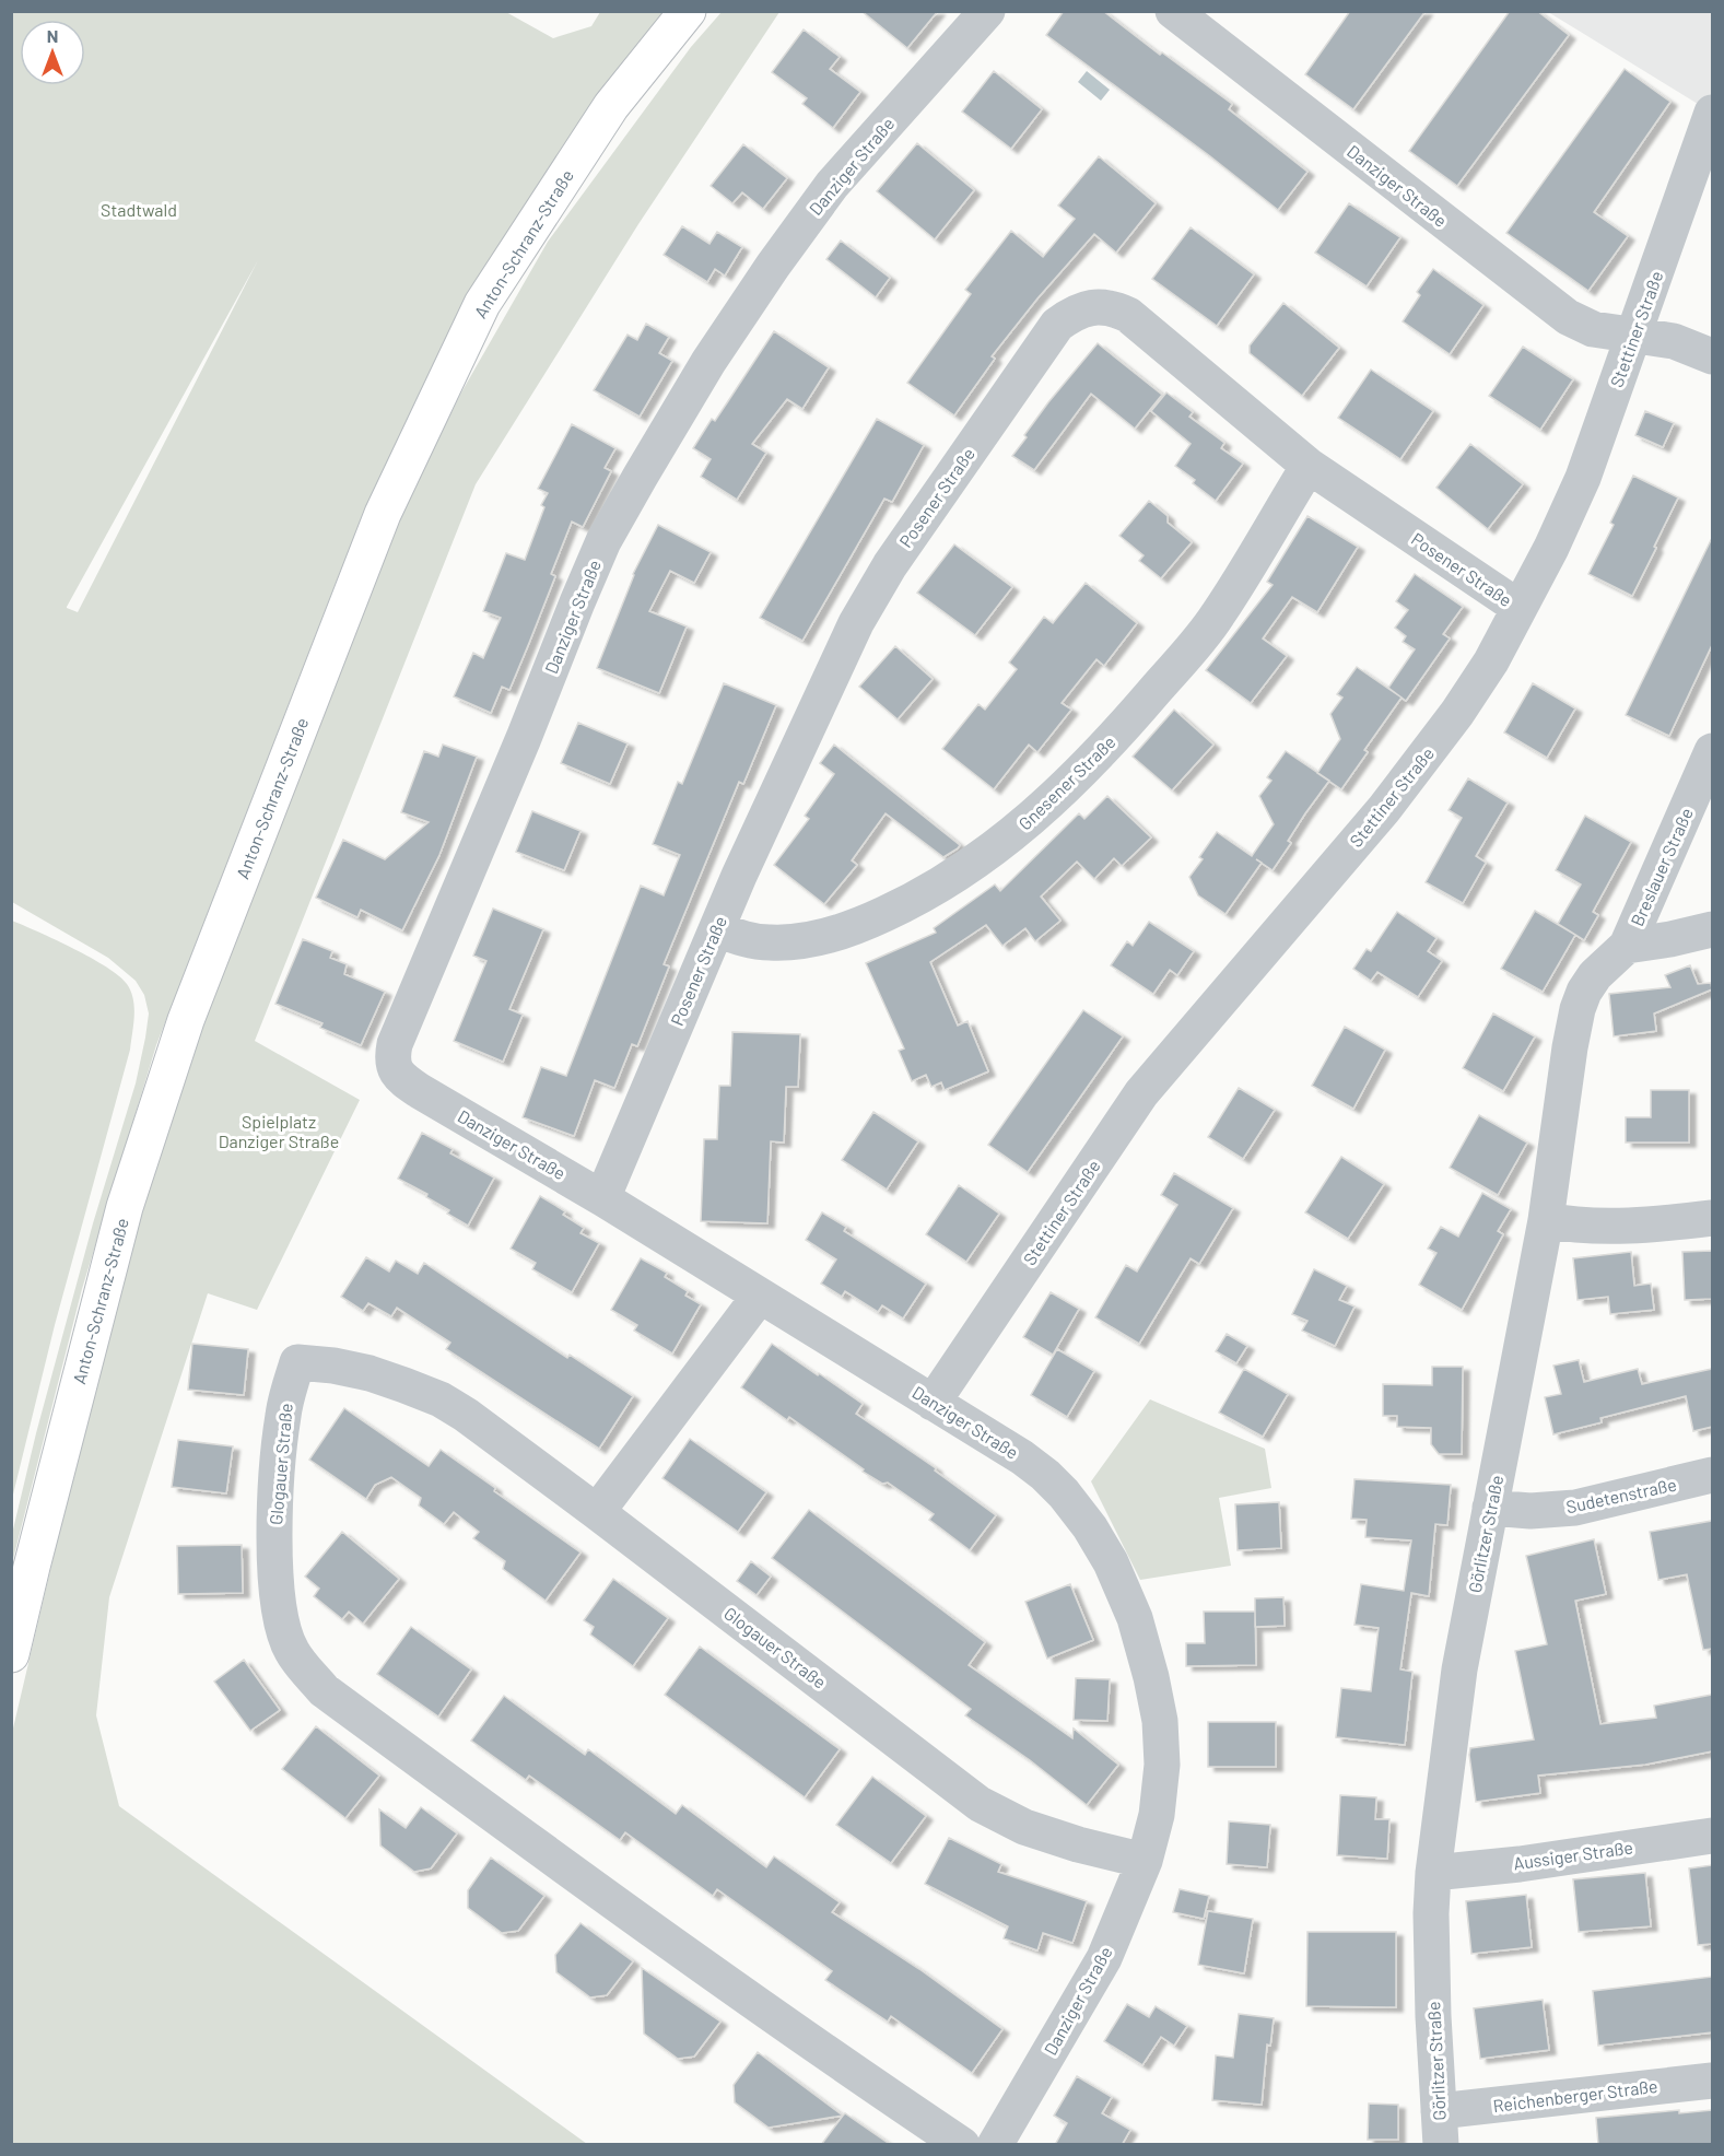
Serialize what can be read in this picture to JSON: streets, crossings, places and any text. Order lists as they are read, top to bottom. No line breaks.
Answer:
{"streets":{"main road":["Anton-Schranz-Straße"],"street":["Danziger Straße","Stettiner Straße","Posener Straße","Gnesener Straße","Breslauer Straße","Glogauer Straße","Sudetenstraße","Görlitzer Straße","Aussiger Straße","Reichenberger Straße"]},"crossings":[["Danziger Straße","Stettiner Straße"],["Danziger Straße","Posener Straße"],["Danziger Straße","Glogauer Straße"],["Stettiner Straße","Posener Straße"],["Posener Straße","Gnesener Straße"],["Breslauer Straße","Görlitzer Straße"],["Sudetenstraße","Görlitzer Straße"],["Görlitzer Straße","Aussiger Straße"],["Görlitzer Straße","Reichenberger Straße"]],"parks":["Stadtwald","Spielplatz Danziger Straße"],"north":"top"}
